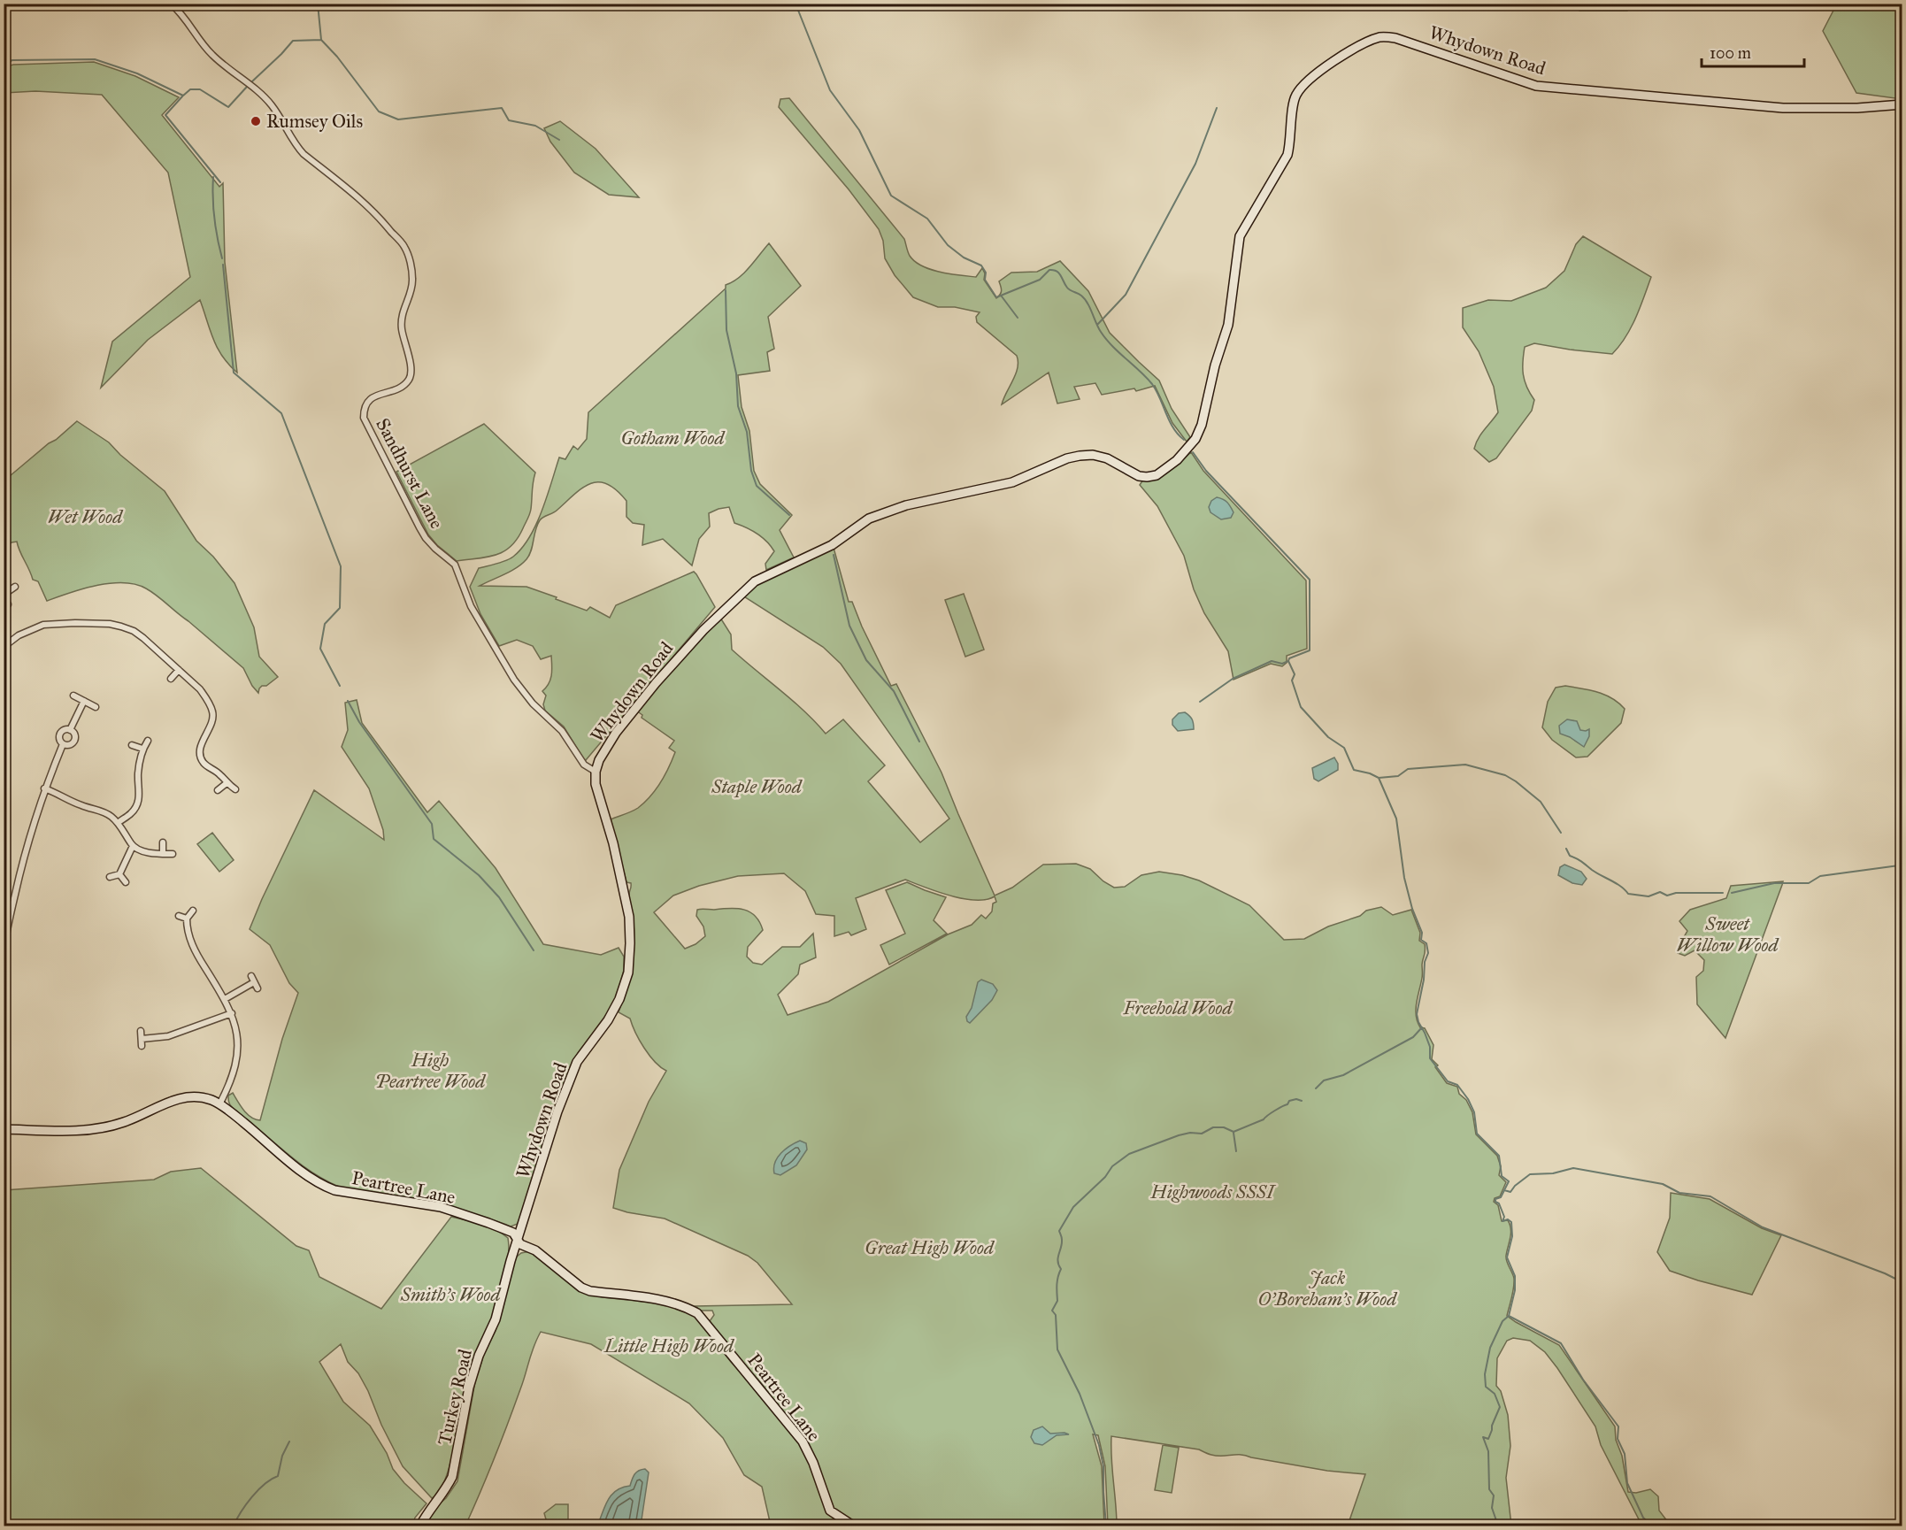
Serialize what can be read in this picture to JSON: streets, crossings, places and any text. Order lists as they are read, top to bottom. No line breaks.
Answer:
{"streets":{"street":["Whydown Road","Sandhurst Lane","Peartree Lane","Turkey Road"]},"crossings":[["Whydown Road","Sandhurst Lane"],["Whydown Road","Peartree Lane"],["Whydown Road","Turkey Road"],["Peartree Lane","Turkey Road"]],"parks":["Gotham Wood","Wet Wood","Staple Wood","Sweet Willow Wood","Freehold Wood","High Peartree Wood","Highwoods SSSI","Great High Wood","Jack O'Boreham's Wood","Smith's Wood","Little High Wood"],"places":["Rumsey Oils"],"scale_bar":"100 m"}
